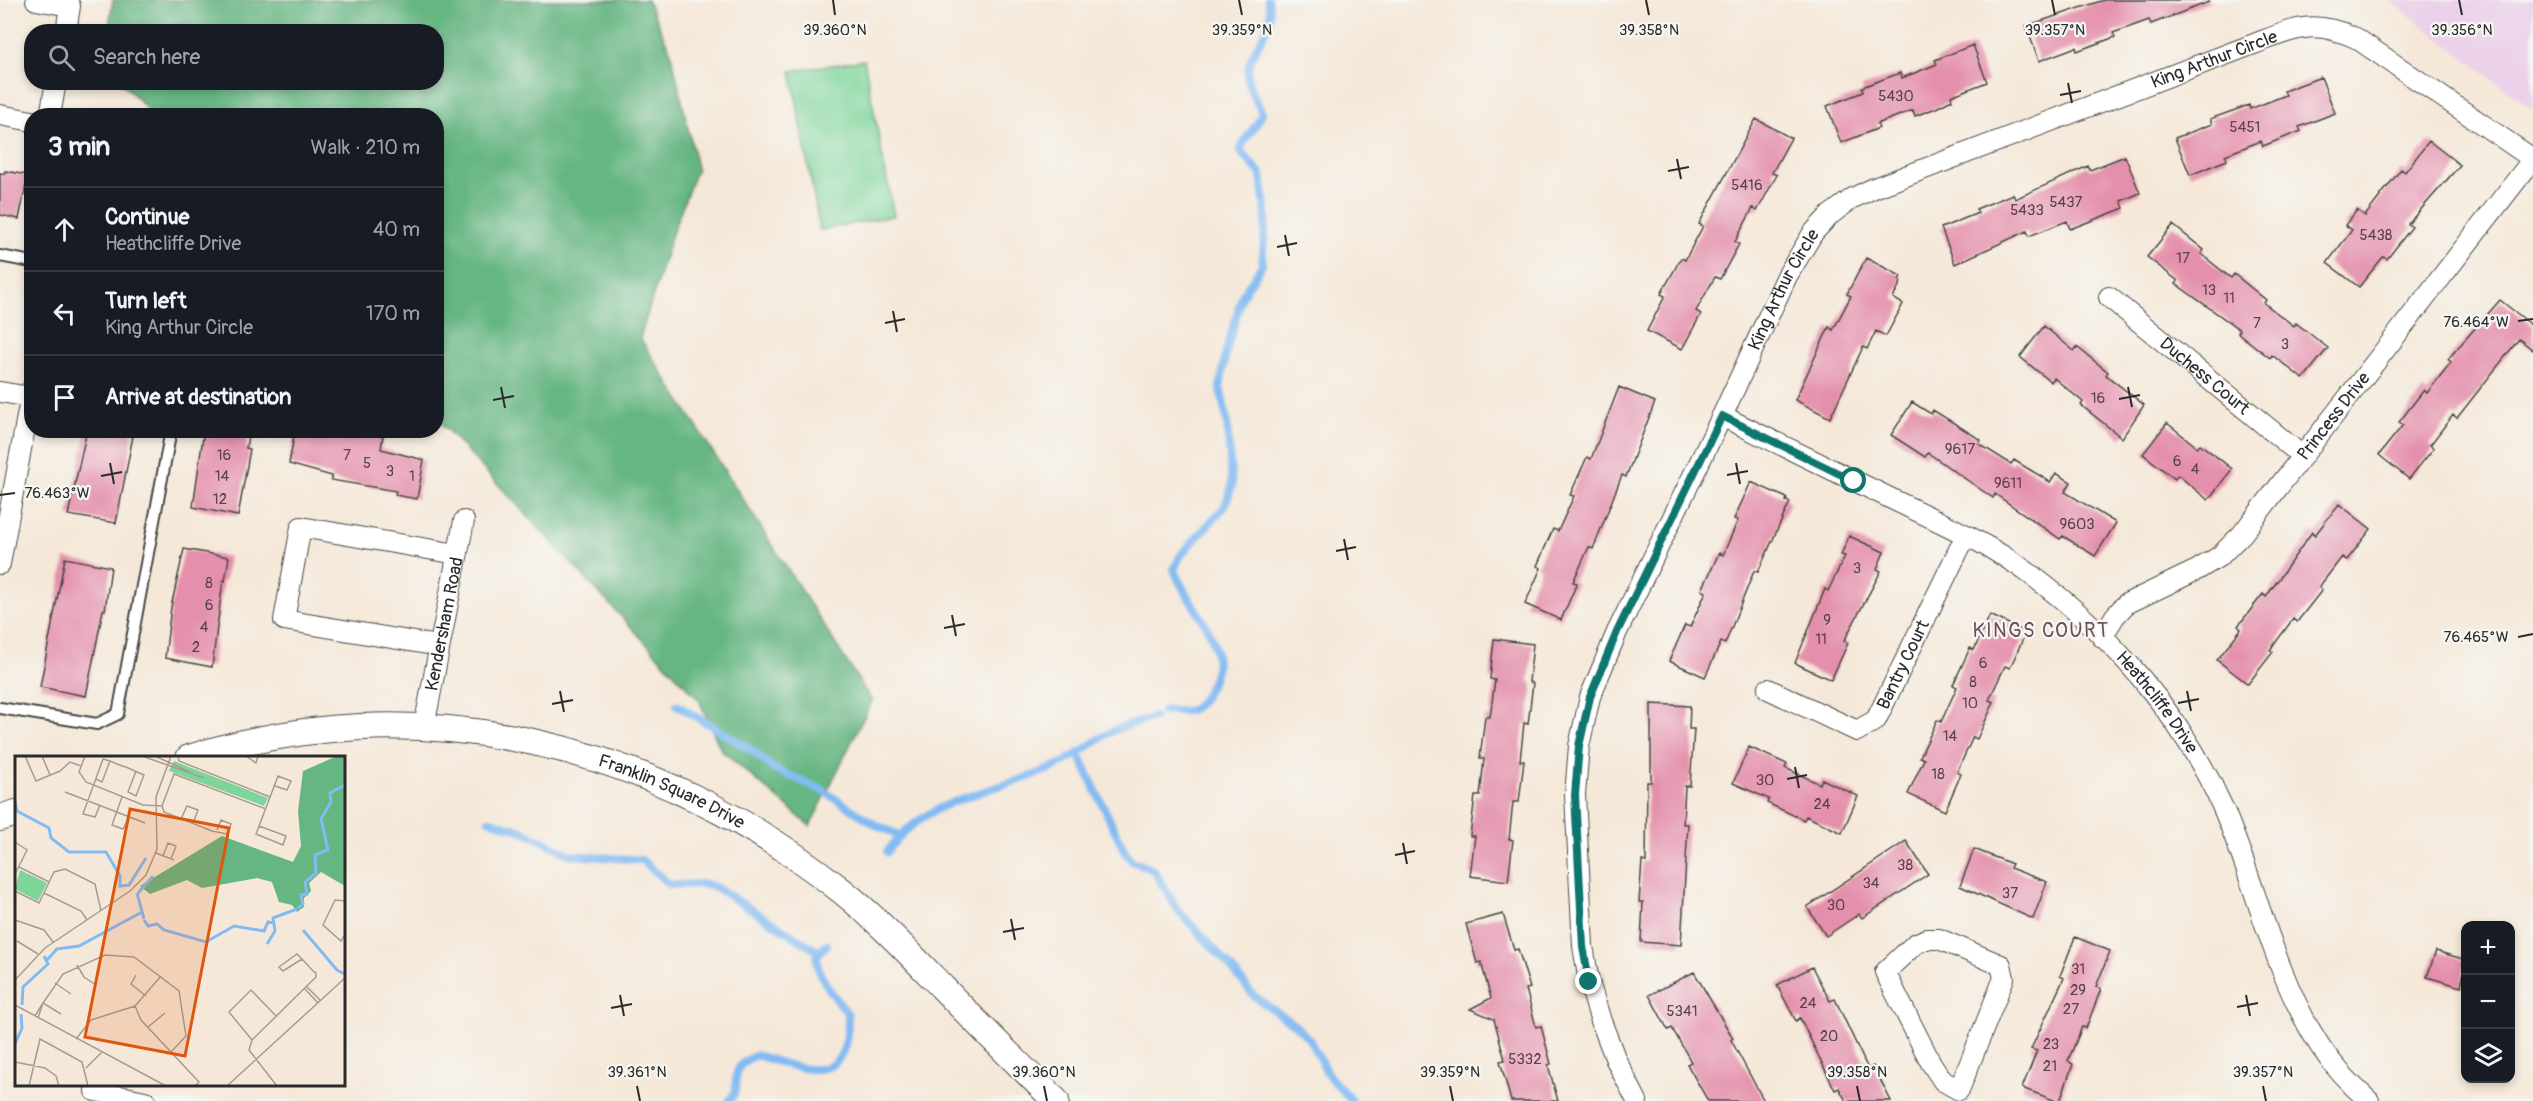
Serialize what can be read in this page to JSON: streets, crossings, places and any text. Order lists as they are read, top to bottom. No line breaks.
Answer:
{"streets":{"street":["King Arthur Circle","Duchess Court","Princess Drive","Kendersham Road","Bantry Court","Heathcliffe Drive","Franklin Square Drive"]},"crossings":[["King Arthur Circle","Princess Drive"],["King Arthur Circle","Heathcliffe Drive"],["Duchess Court","Princess Drive"],["Princess Drive","Heathcliffe Drive"],["Kendersham Road","Franklin Square Drive"],["Bantry Court","Heathcliffe Drive"]],"districts":["KINGS COURT"],"house_numbers":["5430","5451","5416","5437","5433","5438","17","13","11","7","3","16","9617","16","7","6","5","4","3","14","1","9611","12","9603","3","8","6","9","4","11","2","6","8","10","14","18","30","24","38","34","37","30","31","29","24","27","5341","20","23","5332","21"],"page":{"search":"Search here","heading":["3 min","Walk · 210 m"],"list":[["Continue","Heathcliffe Drive","40 m"],["Turn left","King Arthur Circle","170 m"],"Arrive at destination"],"map_buttons":["+","−"]},"coordinates":["39.360°N","39.359°N","39.358°N","39.357°N","39.356°N","76.464°W","76.463°W","76.465°W","39.361°N"]}
